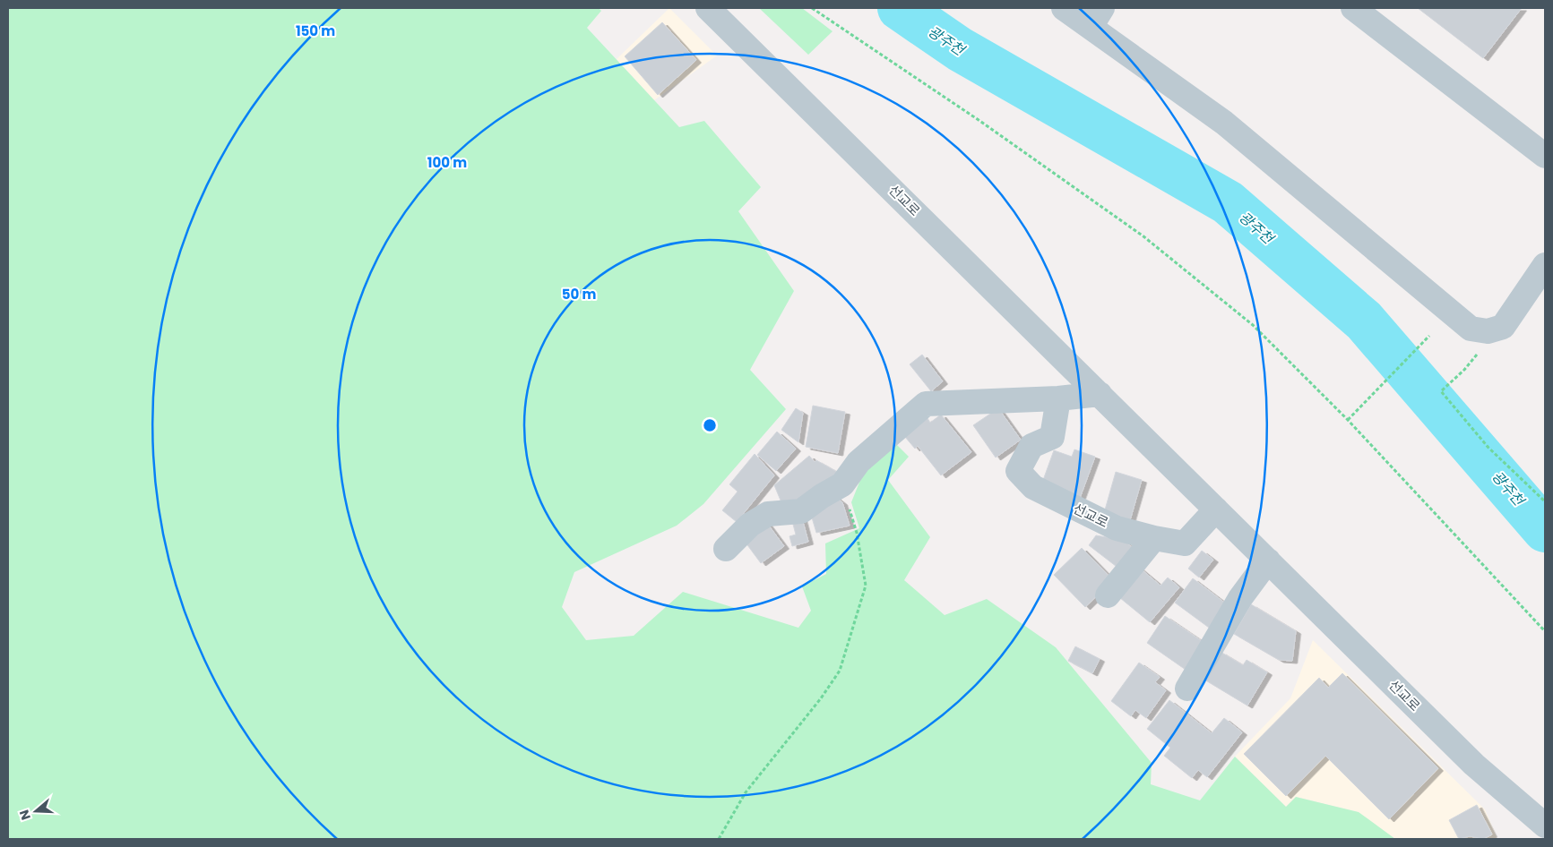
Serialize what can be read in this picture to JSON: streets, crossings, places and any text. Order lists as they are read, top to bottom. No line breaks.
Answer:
{"streets":{"street":["선교로"]},"water":["광주천"],"north":"left","rings":["150 m","100 m","50 m"]}
